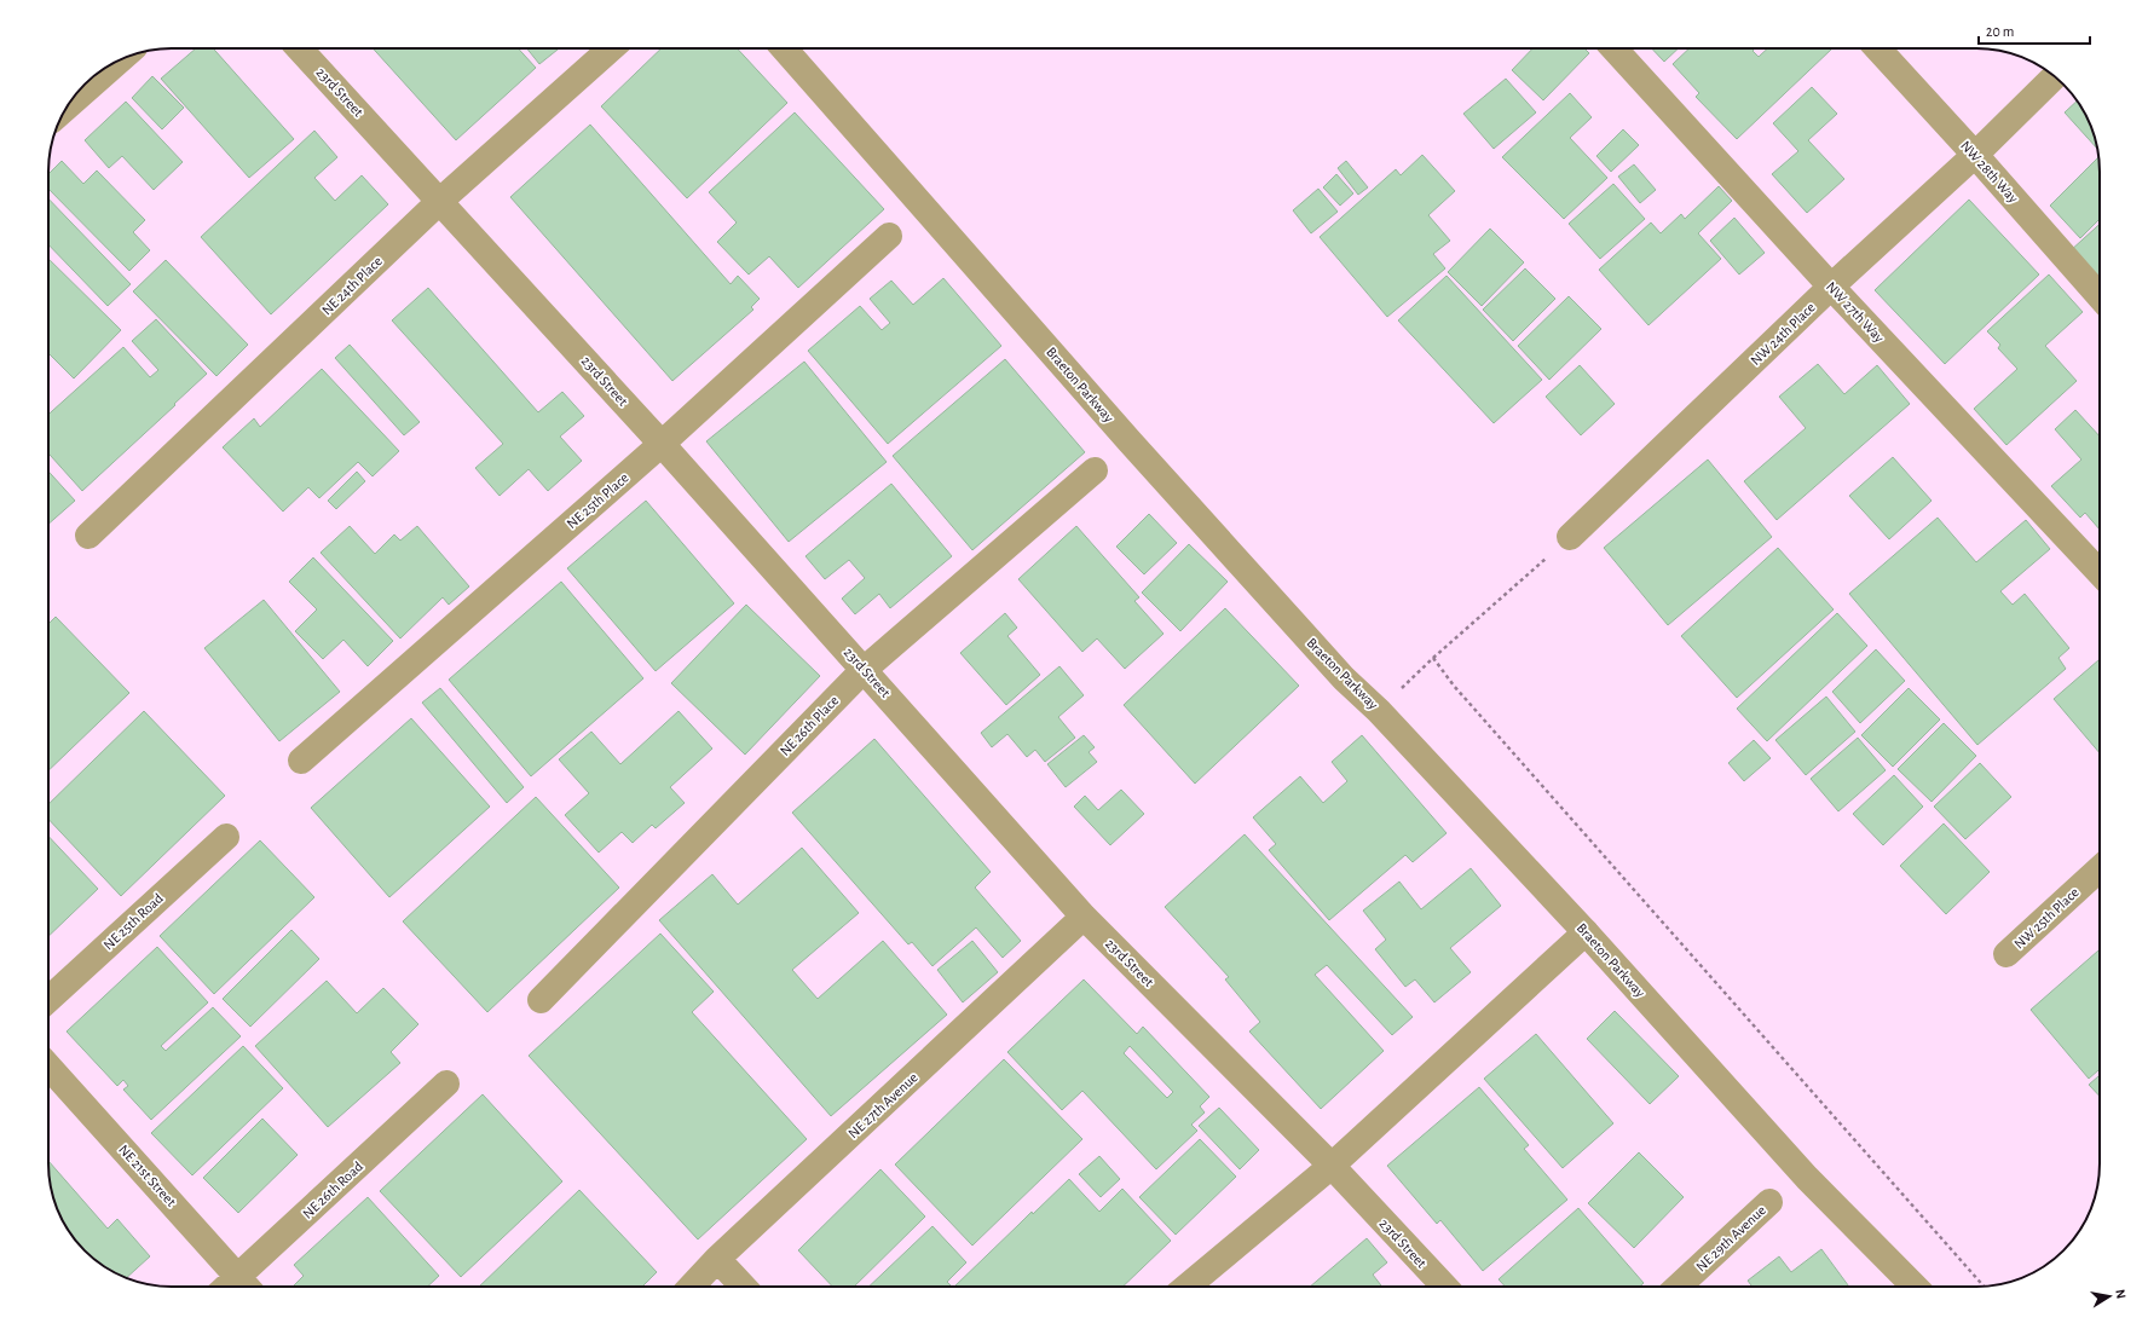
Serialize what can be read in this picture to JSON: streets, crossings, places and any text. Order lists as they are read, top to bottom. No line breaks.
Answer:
{"streets":{"street":["23rd Street","NW 28th Way","NE 24th Place","NW 27th Way","NW 24th Place","Braeton Parkway","NE 25th Place","NE 26th Place","NW 25th Place","NE 25th Road","NE 27th Avenue","NE 21st Street","NE 26th Road","NE 29th Avenue"]},"crossings":[["23rd Street","NE 24th Place"],["23rd Street","NE 25th Place"],["23rd Street","NE 26th Place"],["23rd Street","NE 27th Avenue"],["NW 28th Way","NW 24th Place"],["NW 27th Way","NW 24th Place"],["NE 21st Street","NE 26th Road"]],"scale_bar":"20 m","north":"right"}
